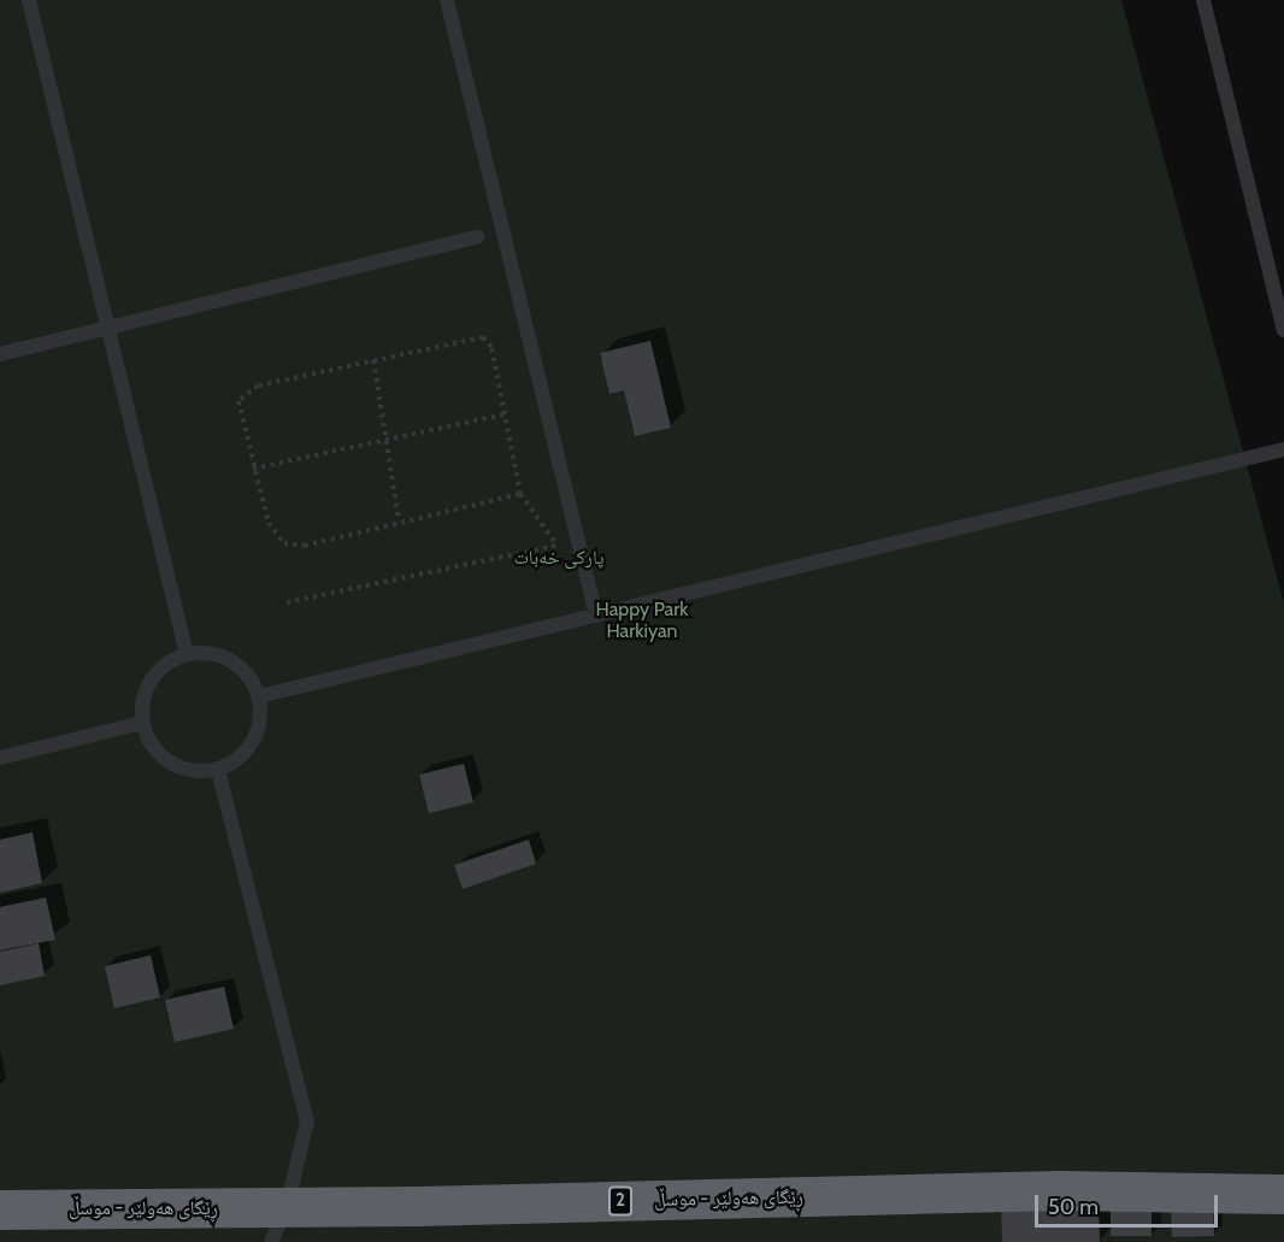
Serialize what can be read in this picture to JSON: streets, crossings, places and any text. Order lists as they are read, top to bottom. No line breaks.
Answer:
{"streets":{"highway":["ڕێگای هەولێر - موسڵ","2"]},"parks":["پارکی خەبات","Happy Park Harkiyan"],"scale_bar":"50 m"}
